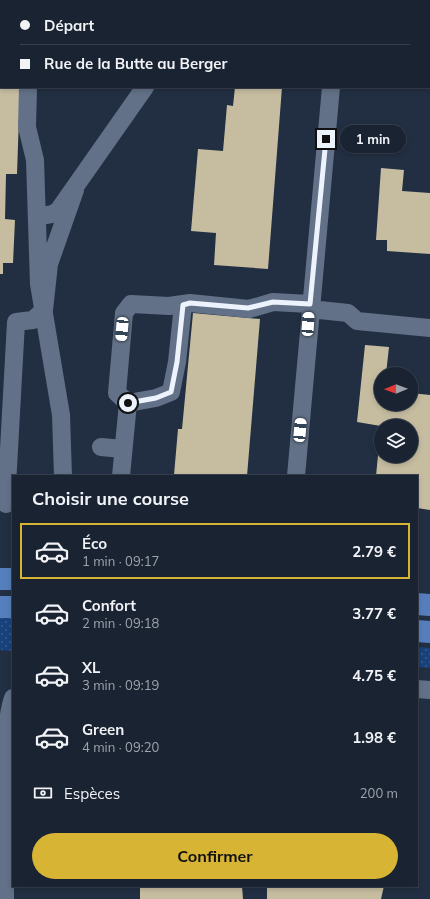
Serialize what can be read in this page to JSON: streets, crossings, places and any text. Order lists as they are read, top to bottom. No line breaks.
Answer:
{"north":"left","page":{"banner":["Départ","Rue de la Butte au Berger"],"bubble":"1 min","heading":"Choisir une course","list":[{"name":"Éco","note":"1 min · 09:17","value":"2.79 €"},{"name":"Confort","note":"2 min · 09:18","value":"3.77 €"},{"name":"XL","note":"3 min · 09:19","value":"4.75 €"},{"name":"Green","note":"4 min · 09:20","value":"1.98 €"}],"pay":["Espèces","200 m"],"buttons":"Confirmer"}}
